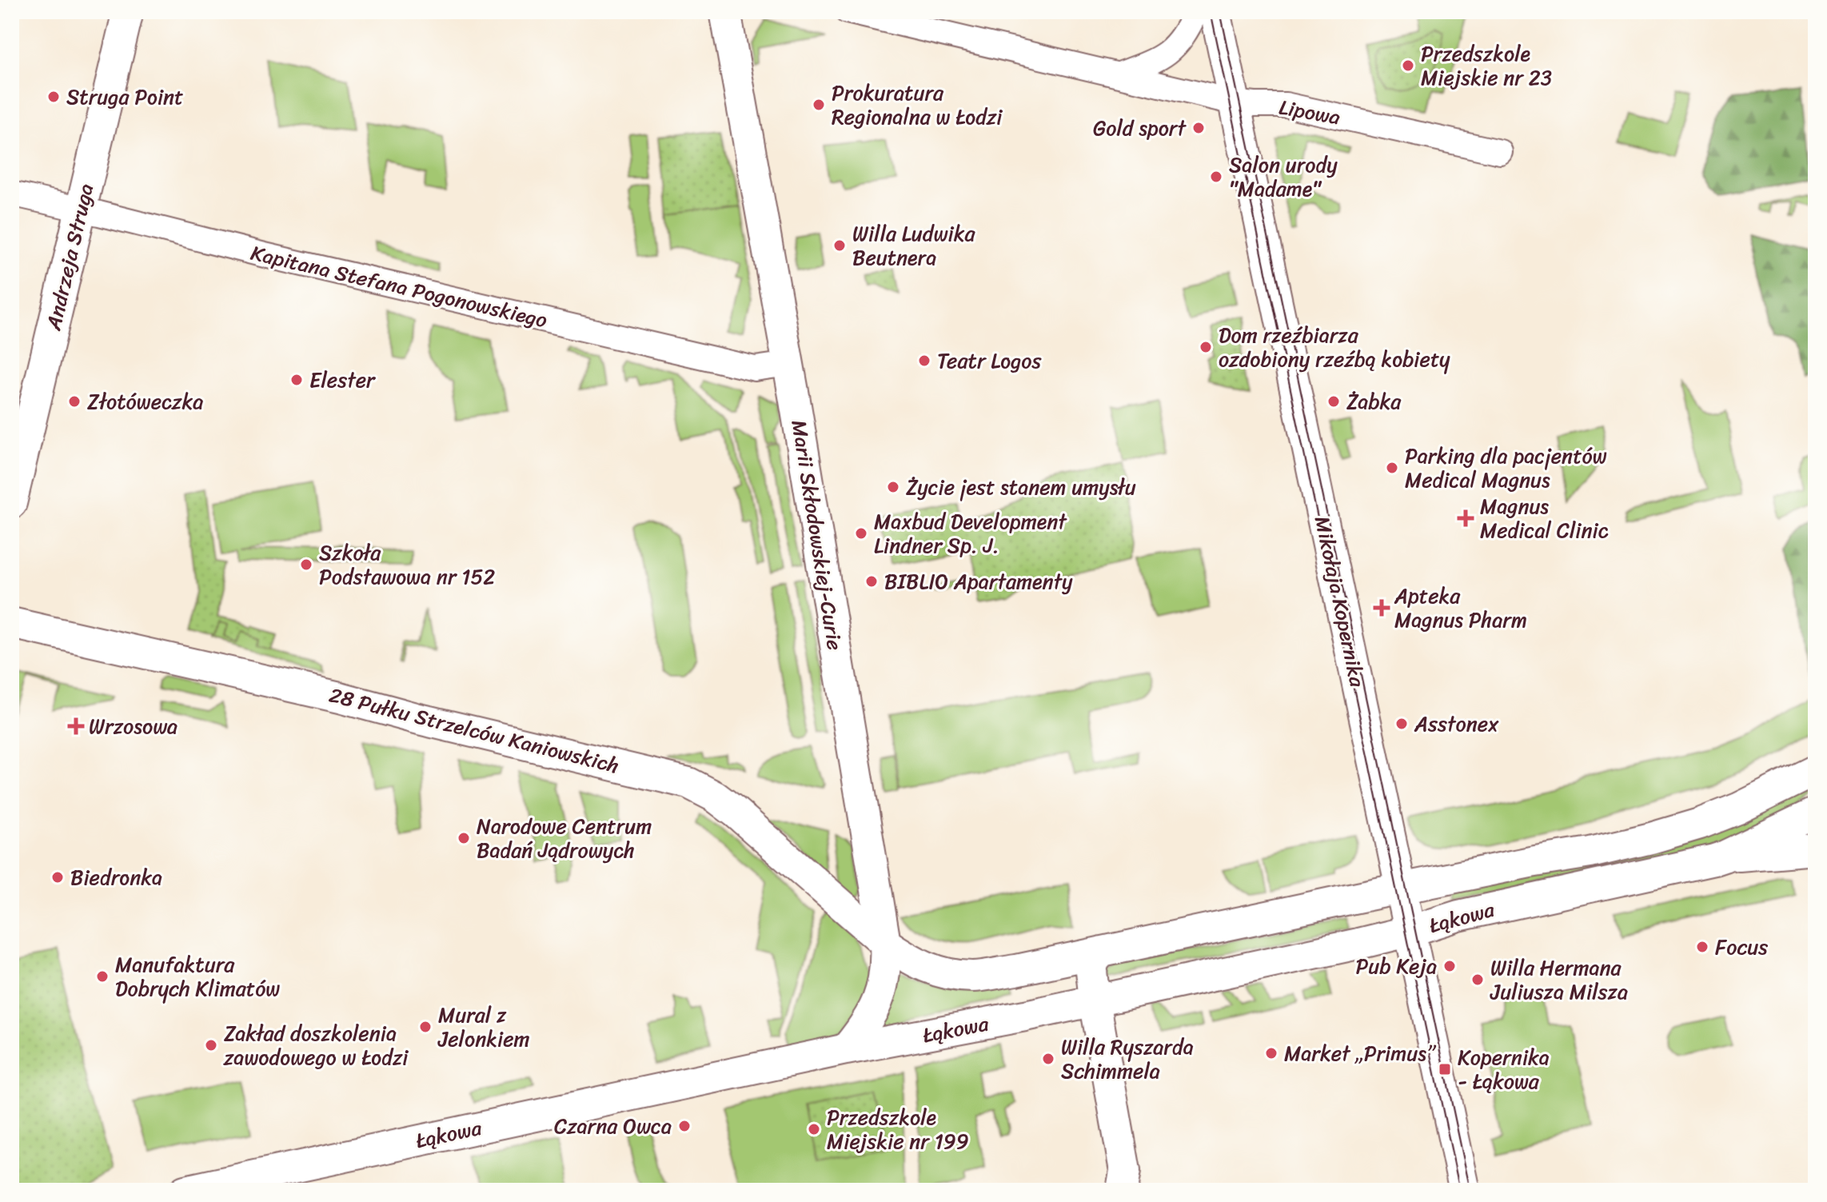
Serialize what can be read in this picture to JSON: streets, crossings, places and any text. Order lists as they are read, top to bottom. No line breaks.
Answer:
{"streets":{"street":["Lipowa","Andrzeja Struga","Kapitana Stefana Pogonowskiego","Marii Skłodowskiej-Curie","Mikołaja Kopernika","28 Pułku Strzelców Kaniowskich","Łąkowa"]},"crossings":[["Lipowa","Mikołaja Kopernika"],["Andrzeja Struga","Kapitana Stefana Pogonowskiego"],["Kapitana Stefana Pogonowskiego","Marii Skłodowskiej-Curie"],["Marii Skłodowskiej-Curie","28 Pułku Strzelców Kaniowskich"],["Marii Skłodowskiej-Curie","Łąkowa"],["Mikołaja Kopernika","Łąkowa"],["28 Pułku Strzelców Kaniowskich","Łąkowa"]],"places":{"other":["Przedszkole Miejskie nr 23","Struga Point","Prokuratura Regionalna w Łodzi","Gold sport","Salon urody \"Madame\"","Willa Ludwika Beutnera","Dom rzeźbiarza ozdobiony rzeźbą kobiety","Teatr Logos","Elester","Złotóweczka","Żabka","Parking dla pacjentów Medical Magnus","Życie jest stanem umysłu","Maxbud Development Lindner Sp. J.","Szkoła Podstawowa nr 152","BIBLIO Apartamenty","Asstonex","Narodowe Centrum Badań Jądrowych","Biedronka","Focus","Pub Keja","Manufaktura Dobrych Klimatów","Willa Hermana Juliusza Milsza","Mural z Jelonkiem","Zakład doszkolenia zawodowego w Łodzi","Market „Primus”","Willa Ryszarda Schimmela","Czarna Owca","Przedszkole Miejskie nr 199"],"health":["Magnus Medical Clinic","Apteka Magnus Pharm","Wrzosowa"],"transit":["Kopernika - Łąkowa"]}}
